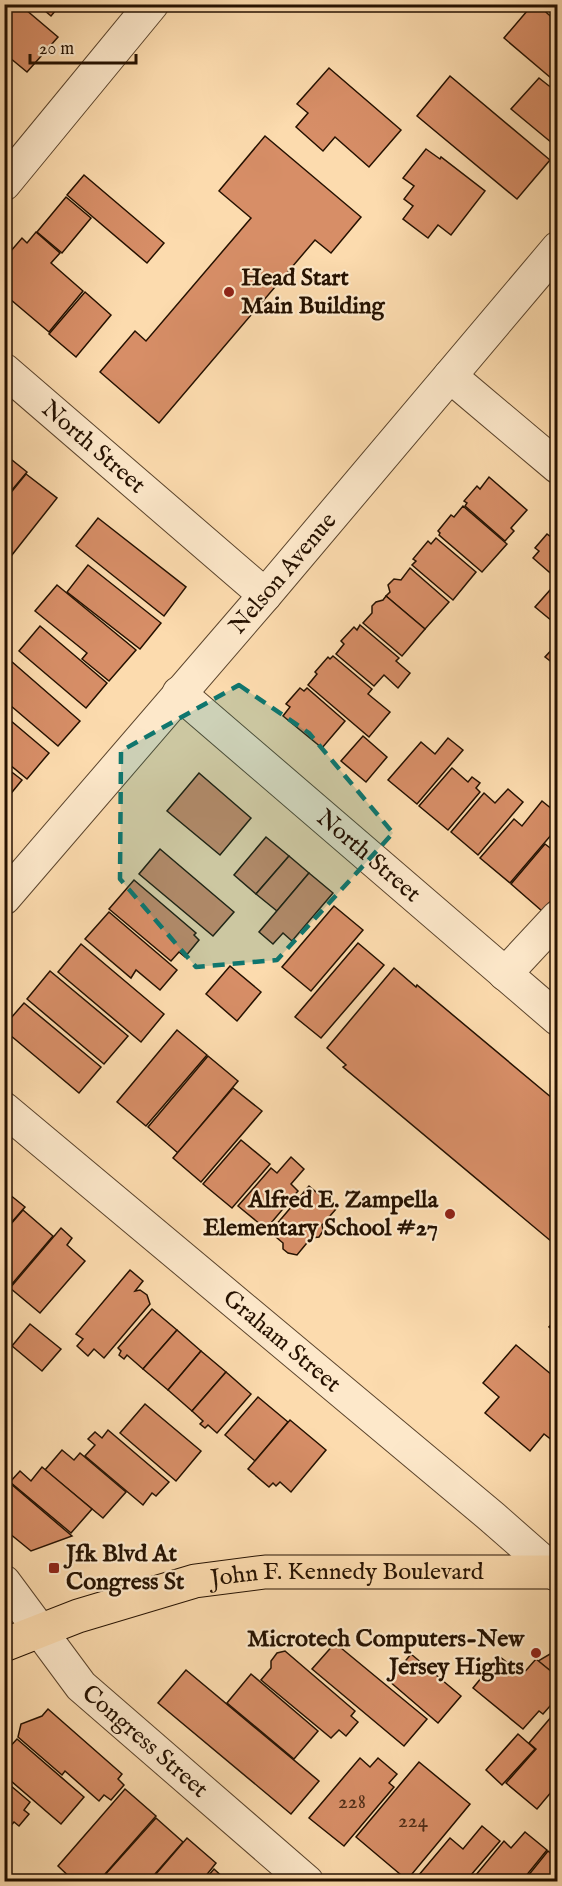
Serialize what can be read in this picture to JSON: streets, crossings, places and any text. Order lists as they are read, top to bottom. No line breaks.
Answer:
{"streets":{"main road":["John F. Kennedy Boulevard"],"street":["North Street","Nelson Avenue","Graham Street","Congress Street"]},"crossings":[["North Street","Nelson Avenue"],["Graham Street","John F. Kennedy Boulevard"],["John F. Kennedy Boulevard","Congress Street"]],"places":{"other":["Head Start Main Building","Alfred E. Zampella Elementary School #27","Microtech Computers-New Jersey Hights"],"transit":["Jfk Blvd At Congress St"]},"house_numbers":["228","224"],"scale_bar":"20 m"}
